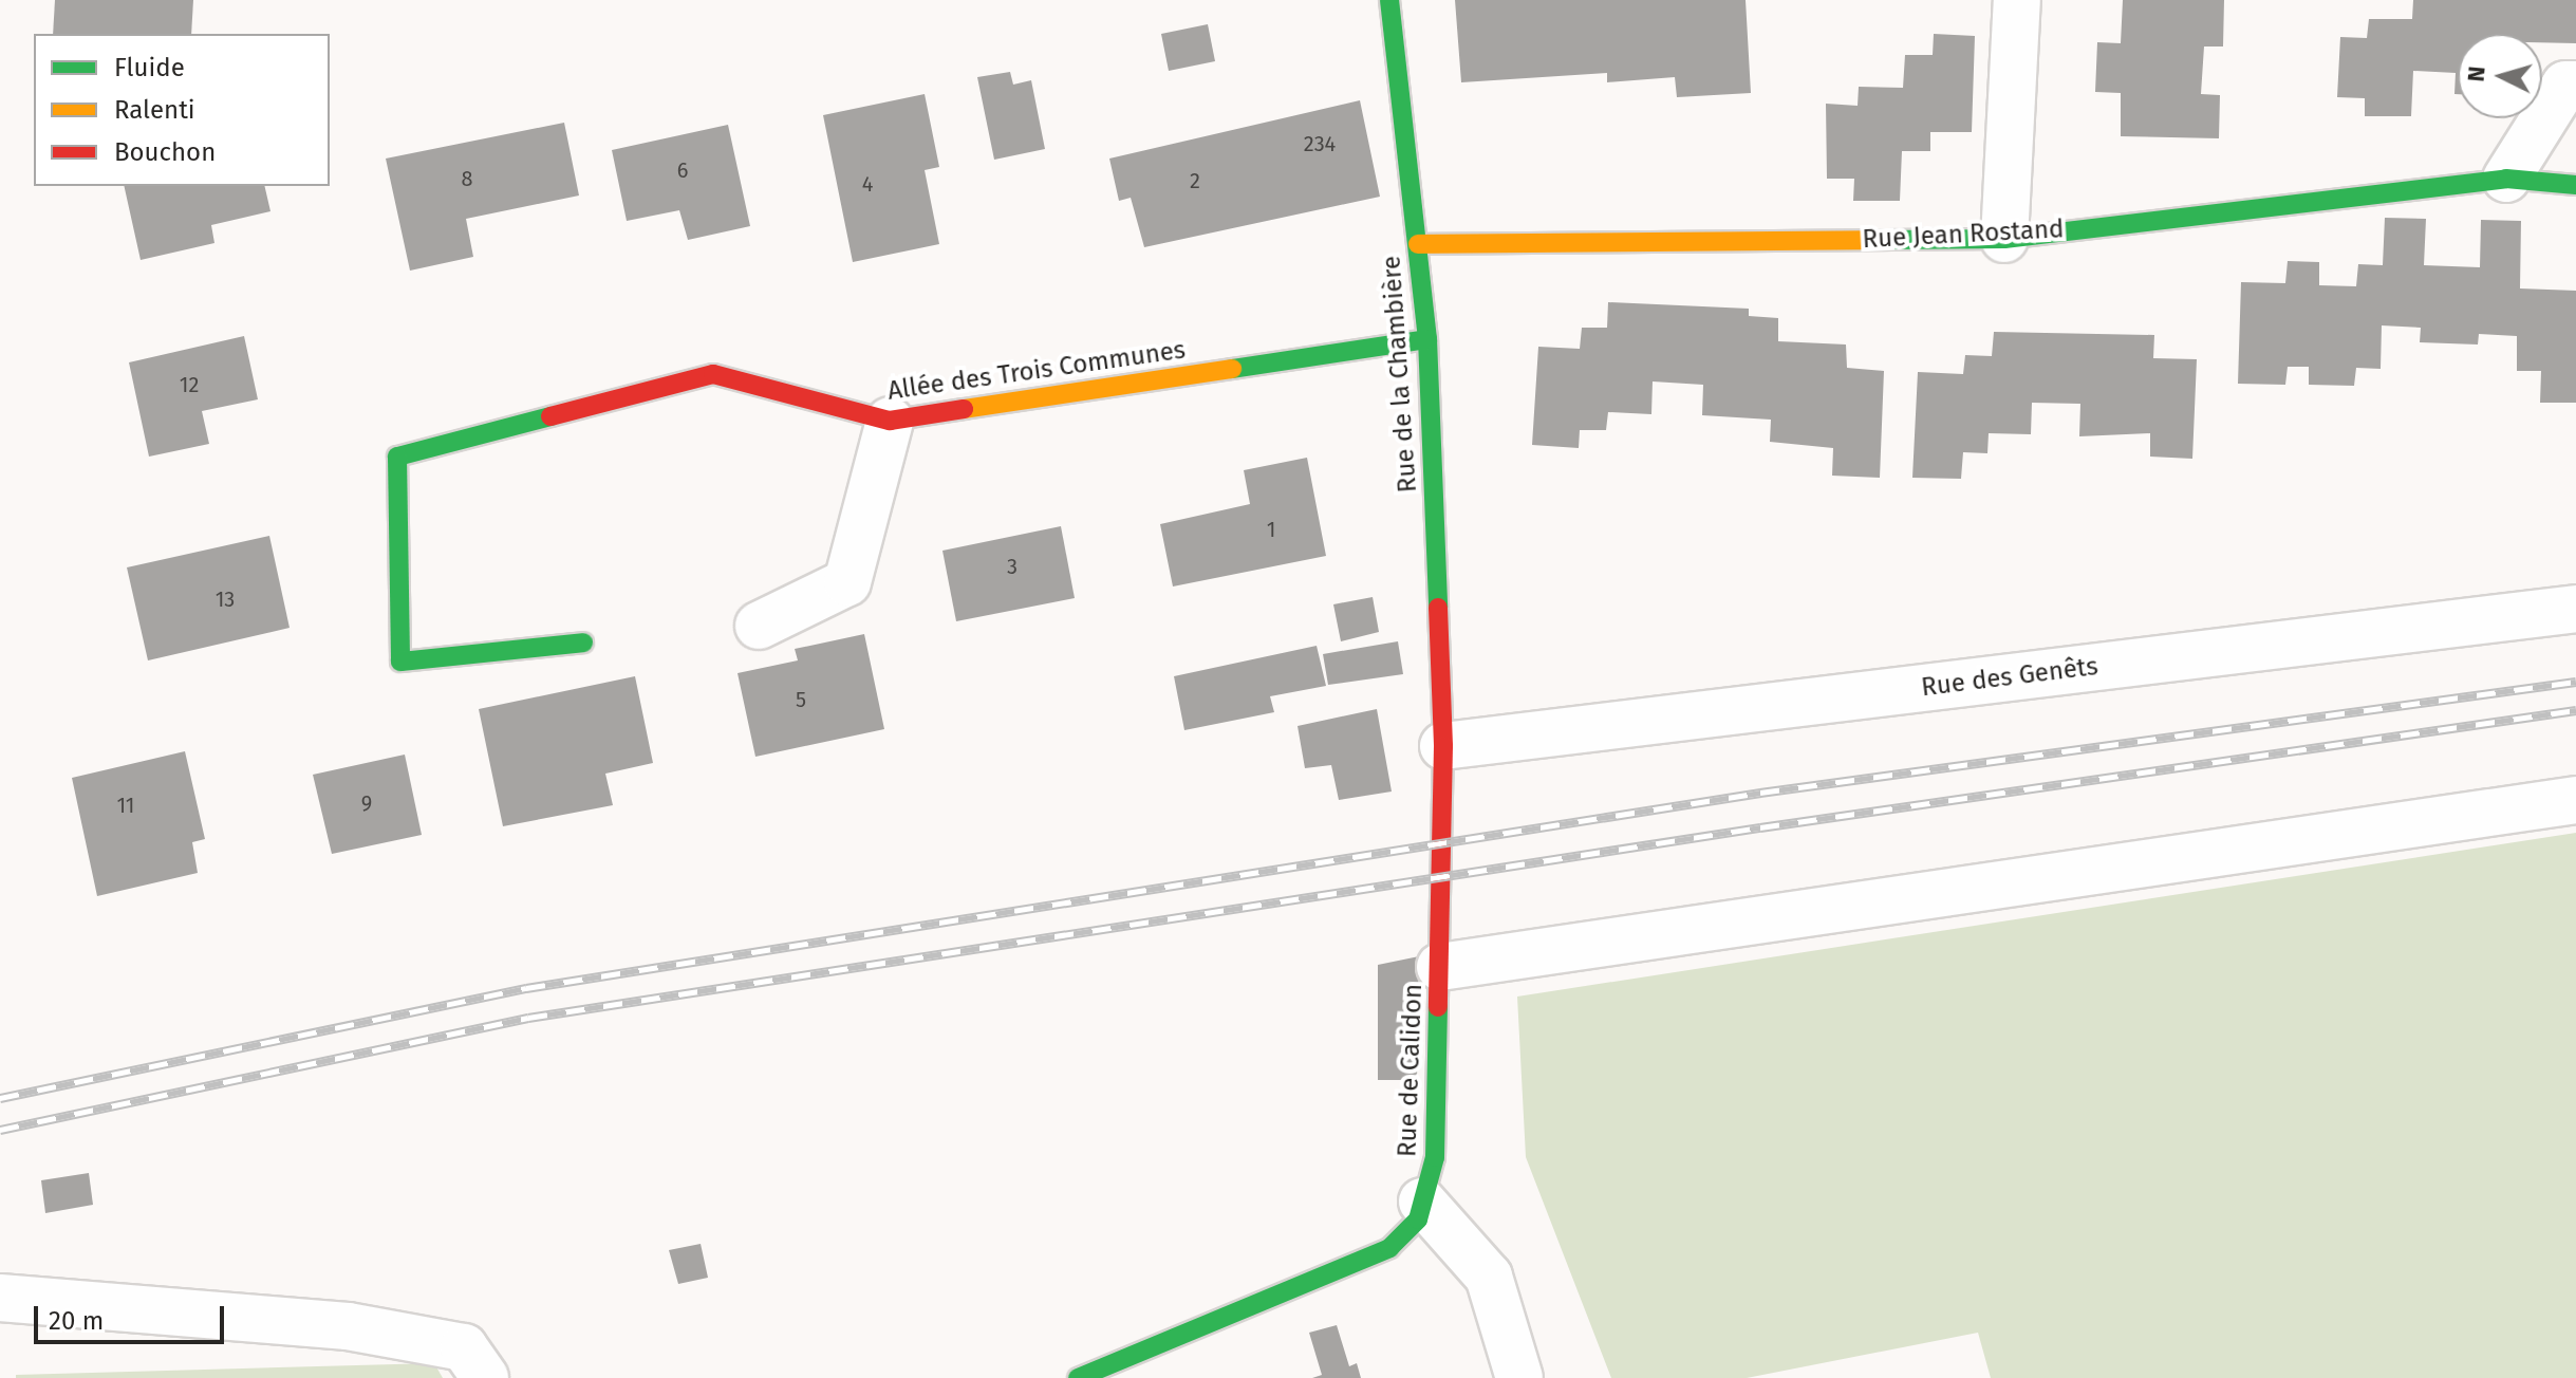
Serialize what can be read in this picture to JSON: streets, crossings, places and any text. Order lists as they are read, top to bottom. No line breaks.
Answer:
{"streets":{"street":["Rue Jean Rostand","Allée des Trois Communes","Rue de la Chambière","Rue des Genêts","Rue de Calidon"]},"crossings":[["Rue Jean Rostand","Rue de la Chambière"],["Allée des Trois Communes","Rue de la Chambière"],["Rue de la Chambière","Rue des Genêts"],["Rue de la Chambière","Rue de Calidon"],["Rue des Genêts","Rue de Calidon"]],"house_numbers":["234","6","8","2","4","12","1","3","13","5","9","11"],"legend":["Fluide","Ralenti","Bouchon"],"scale_bar":"20 m","north":"left"}
